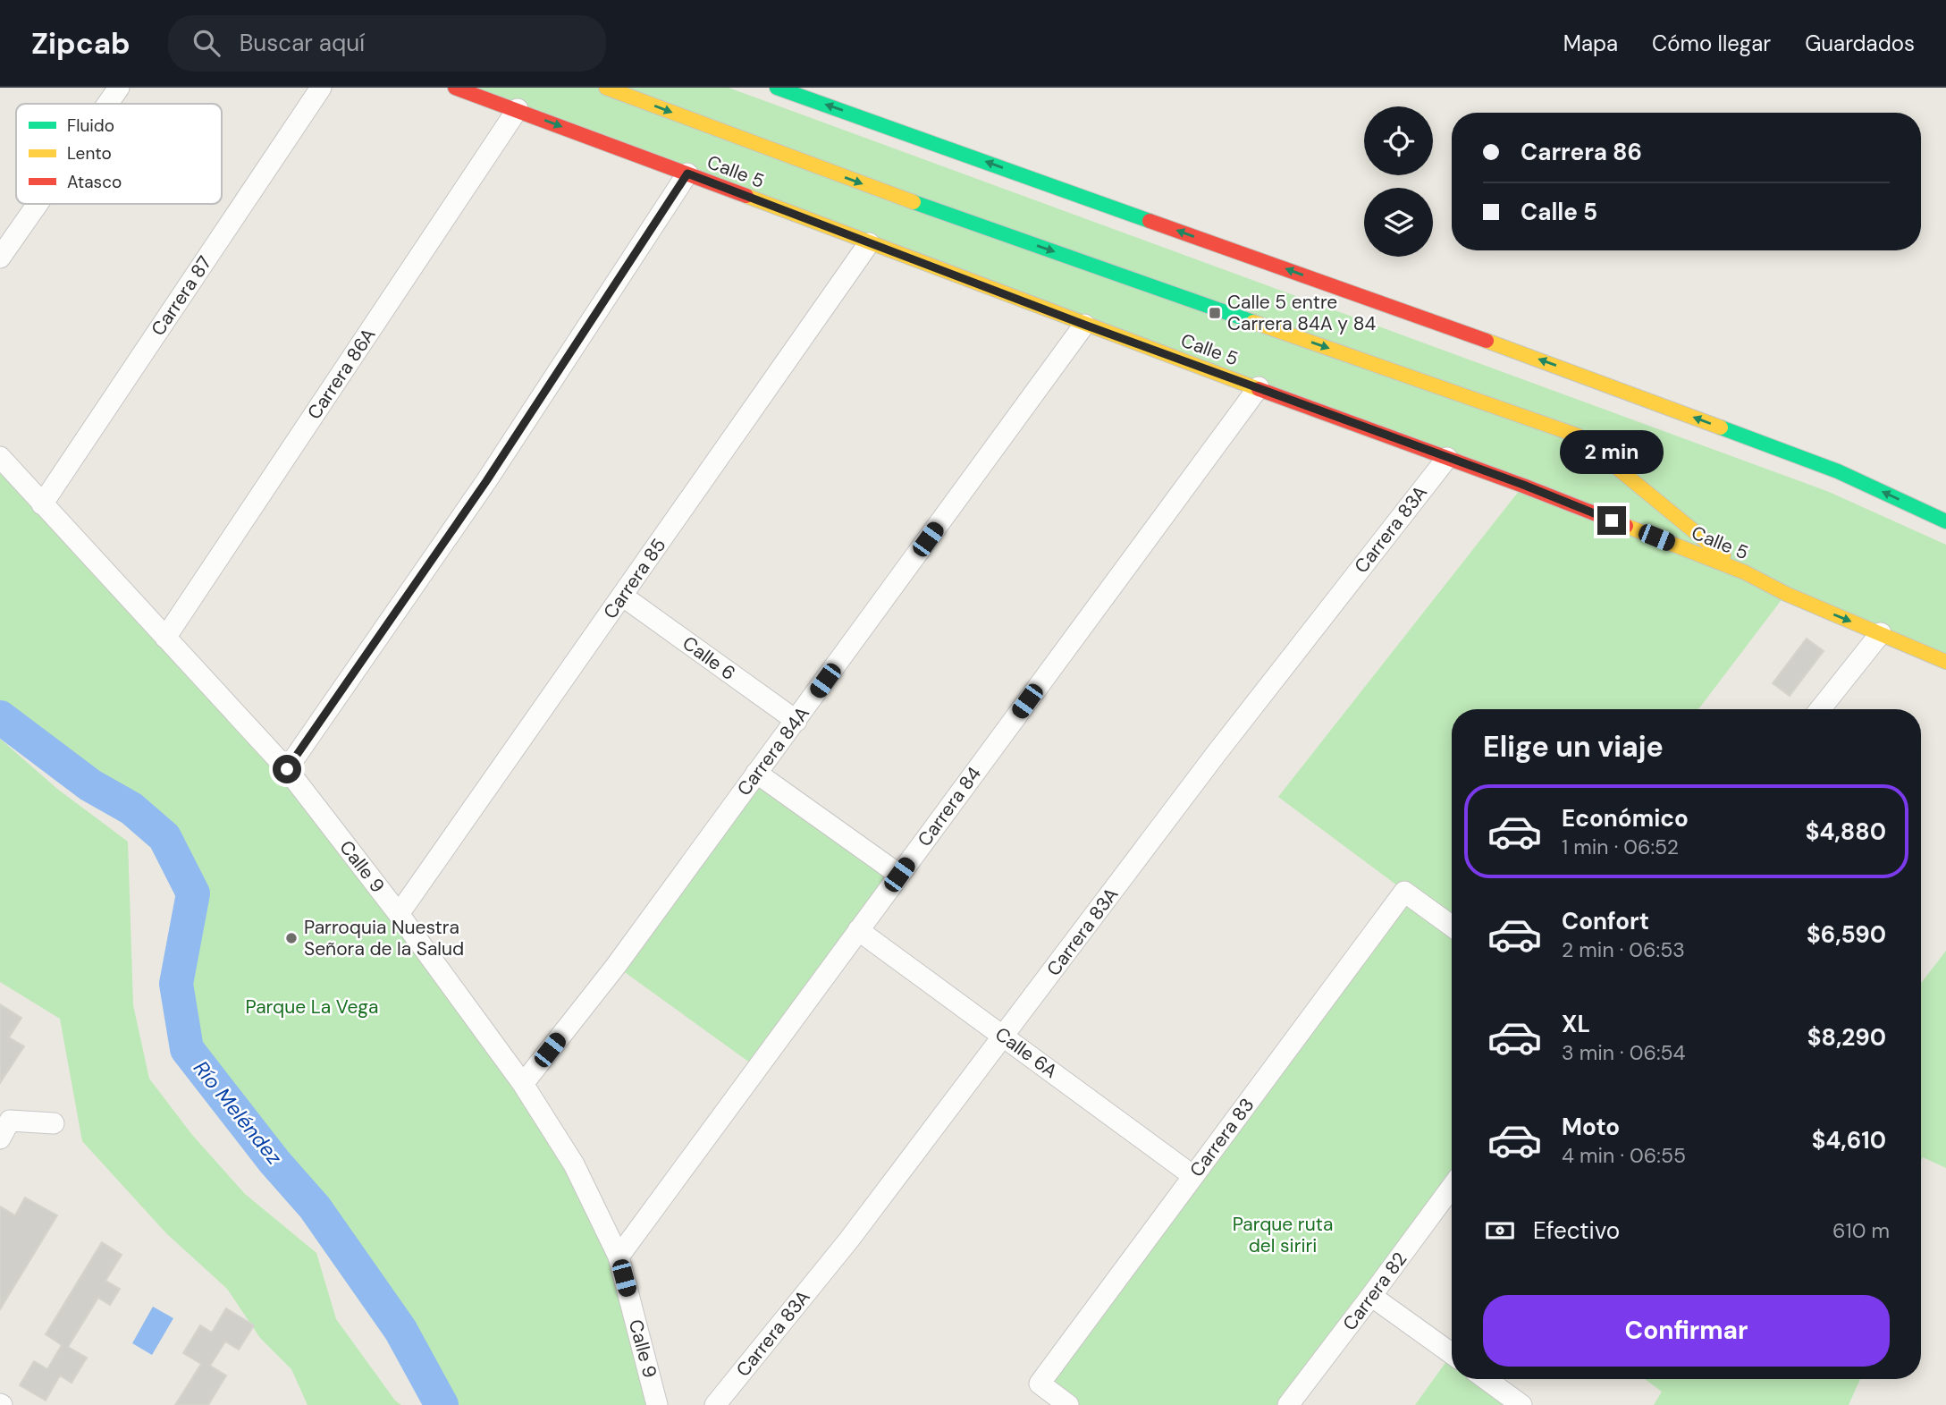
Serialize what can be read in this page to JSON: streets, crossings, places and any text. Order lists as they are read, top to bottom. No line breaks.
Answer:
{"streets":{"main road":["Calle 5"],"street":["Carrera 87","Carrera 86A","Carrera 83A","Carrera 85","Calle 6","Carrera 84A","Carrera 84","Calle 9","Calle 6A","Carrera 83","Carrera 82"]},"crossings":[["Calle 5","Carrera 86A"],["Calle 5","Carrera 83A"],["Calle 5","Carrera 85"],["Calle 5","Carrera 84A"],["Calle 5","Carrera 84"],["Carrera 87","Calle 9"],["Carrera 86A","Calle 9"],["Carrera 83A","Calle 6A"],["Carrera 85","Calle 6"],["Carrera 85","Calle 9"],["Calle 6","Carrera 84A"],["Carrera 84A","Calle 9"],["Carrera 84","Calle 9"],["Carrera 84","Calle 6A"],["Calle 6A","Carrera 83"]],"water":["Río Meléndez"],"parks":["Parque La Vega","Parque ruta del siriri"],"places":{"transit":["Calle 5 entre Carrera 84A y 84"],"other":["Parroquia Nuestra Señora de la Salud"]},"legend":["Fluido","Lento","Atasco"],"page":{"header":"Zipcab","search":"Buscar aquí","nav":["Mapa","Cómo llegar","Guardados"],"banner":["Carrera 86","Calle 5"],"bubble":"2 min","heading":"Elige un viaje","list":[{"name":"Económico","note":"1 min · 06:52","value":"$4,880"},{"name":"Confort","note":"2 min · 06:53","value":"$6,590"},{"name":"XL","note":"3 min · 06:54","value":"$8,290"},{"name":"Moto","note":"4 min · 06:55","value":"$4,610"}],"pay":["Efectivo","610 m"],"buttons":"Confirmar"}}
